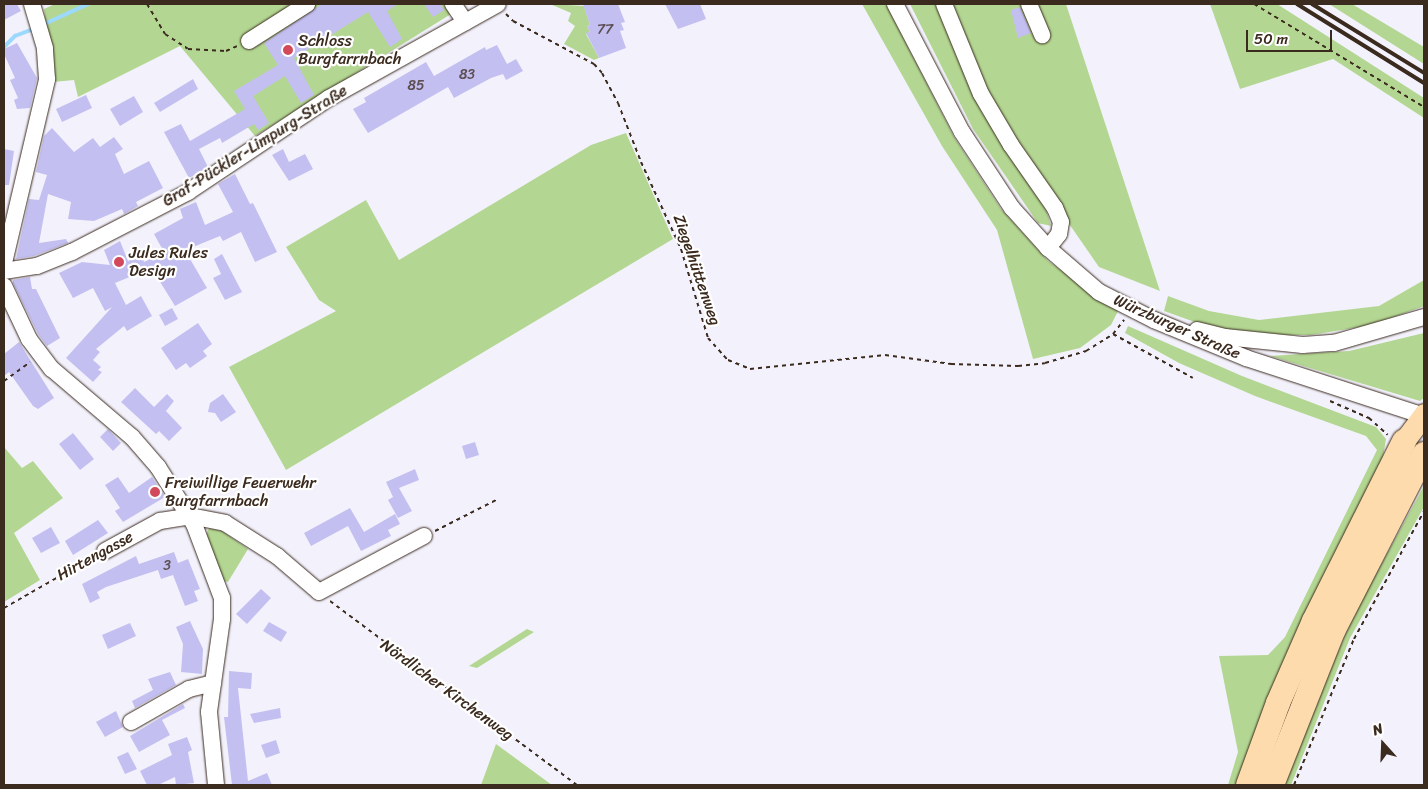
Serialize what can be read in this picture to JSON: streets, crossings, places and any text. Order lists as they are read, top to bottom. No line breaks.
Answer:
{"streets":{"main road":["Würzburger Straße"],"street":["Graf-Pückler-Limpurg-Straße","Hirtengasse"],"path":["Ziegelhüttenweg","Nördlicher Kirchenweg"]},"crossings":[["Graf-Pückler-Limpurg-Straße","Ziegelhüttenweg"]],"places":["Schloss Burgfarrnbach","Jules Rules Design","Freiwillige Feuerwehr Burgfarrnbach"],"house_numbers":["77","83","85","3"],"scale_bar":"50 m","north":"top"}
